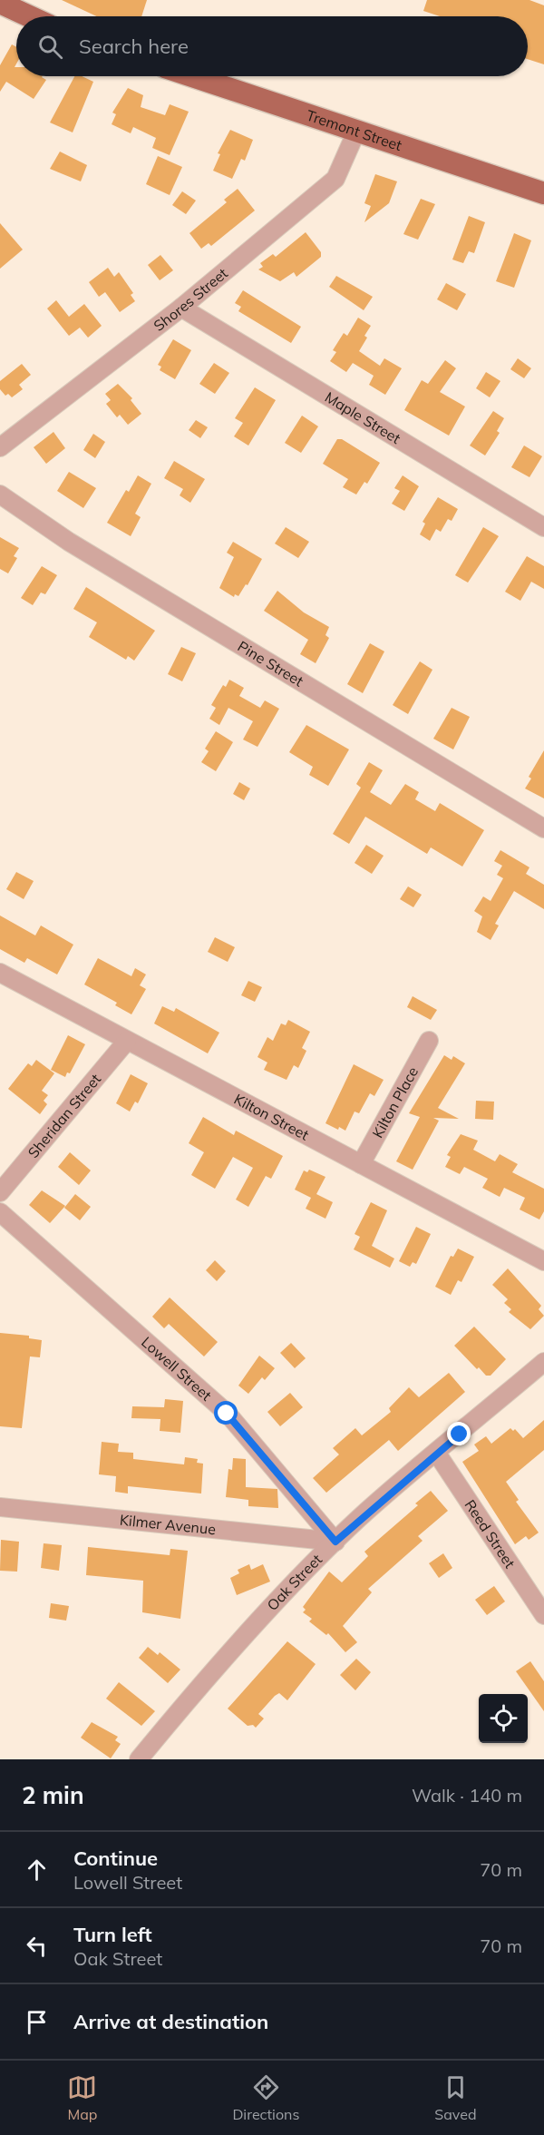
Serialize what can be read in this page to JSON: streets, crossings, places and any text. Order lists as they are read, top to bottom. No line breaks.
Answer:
{"streets":{"main road":["Tremont Street"],"street":["Shores Street","Maple Street","Pine Street","Kilton Place","Sheridan Street","Kilton Street","Lowell Street","Kilmer Avenue","Reed Street","Oak Street"]},"crossings":[["Tremont Street","Shores Street"],["Shores Street","Maple Street"],["Kilton Place","Kilton Street"],["Sheridan Street","Kilton Street"],["Lowell Street","Kilmer Avenue"],["Lowell Street","Oak Street"],["Kilmer Avenue","Oak Street"],["Reed Street","Oak Street"]],"page":{"search":"Search here","heading":["2 min","Walk · 140 m"],"list":[["Continue","Lowell Street","70 m"],["Turn left","Oak Street","70 m"],"Arrive at destination"],"nav":["Map","Directions","Saved"]}}
